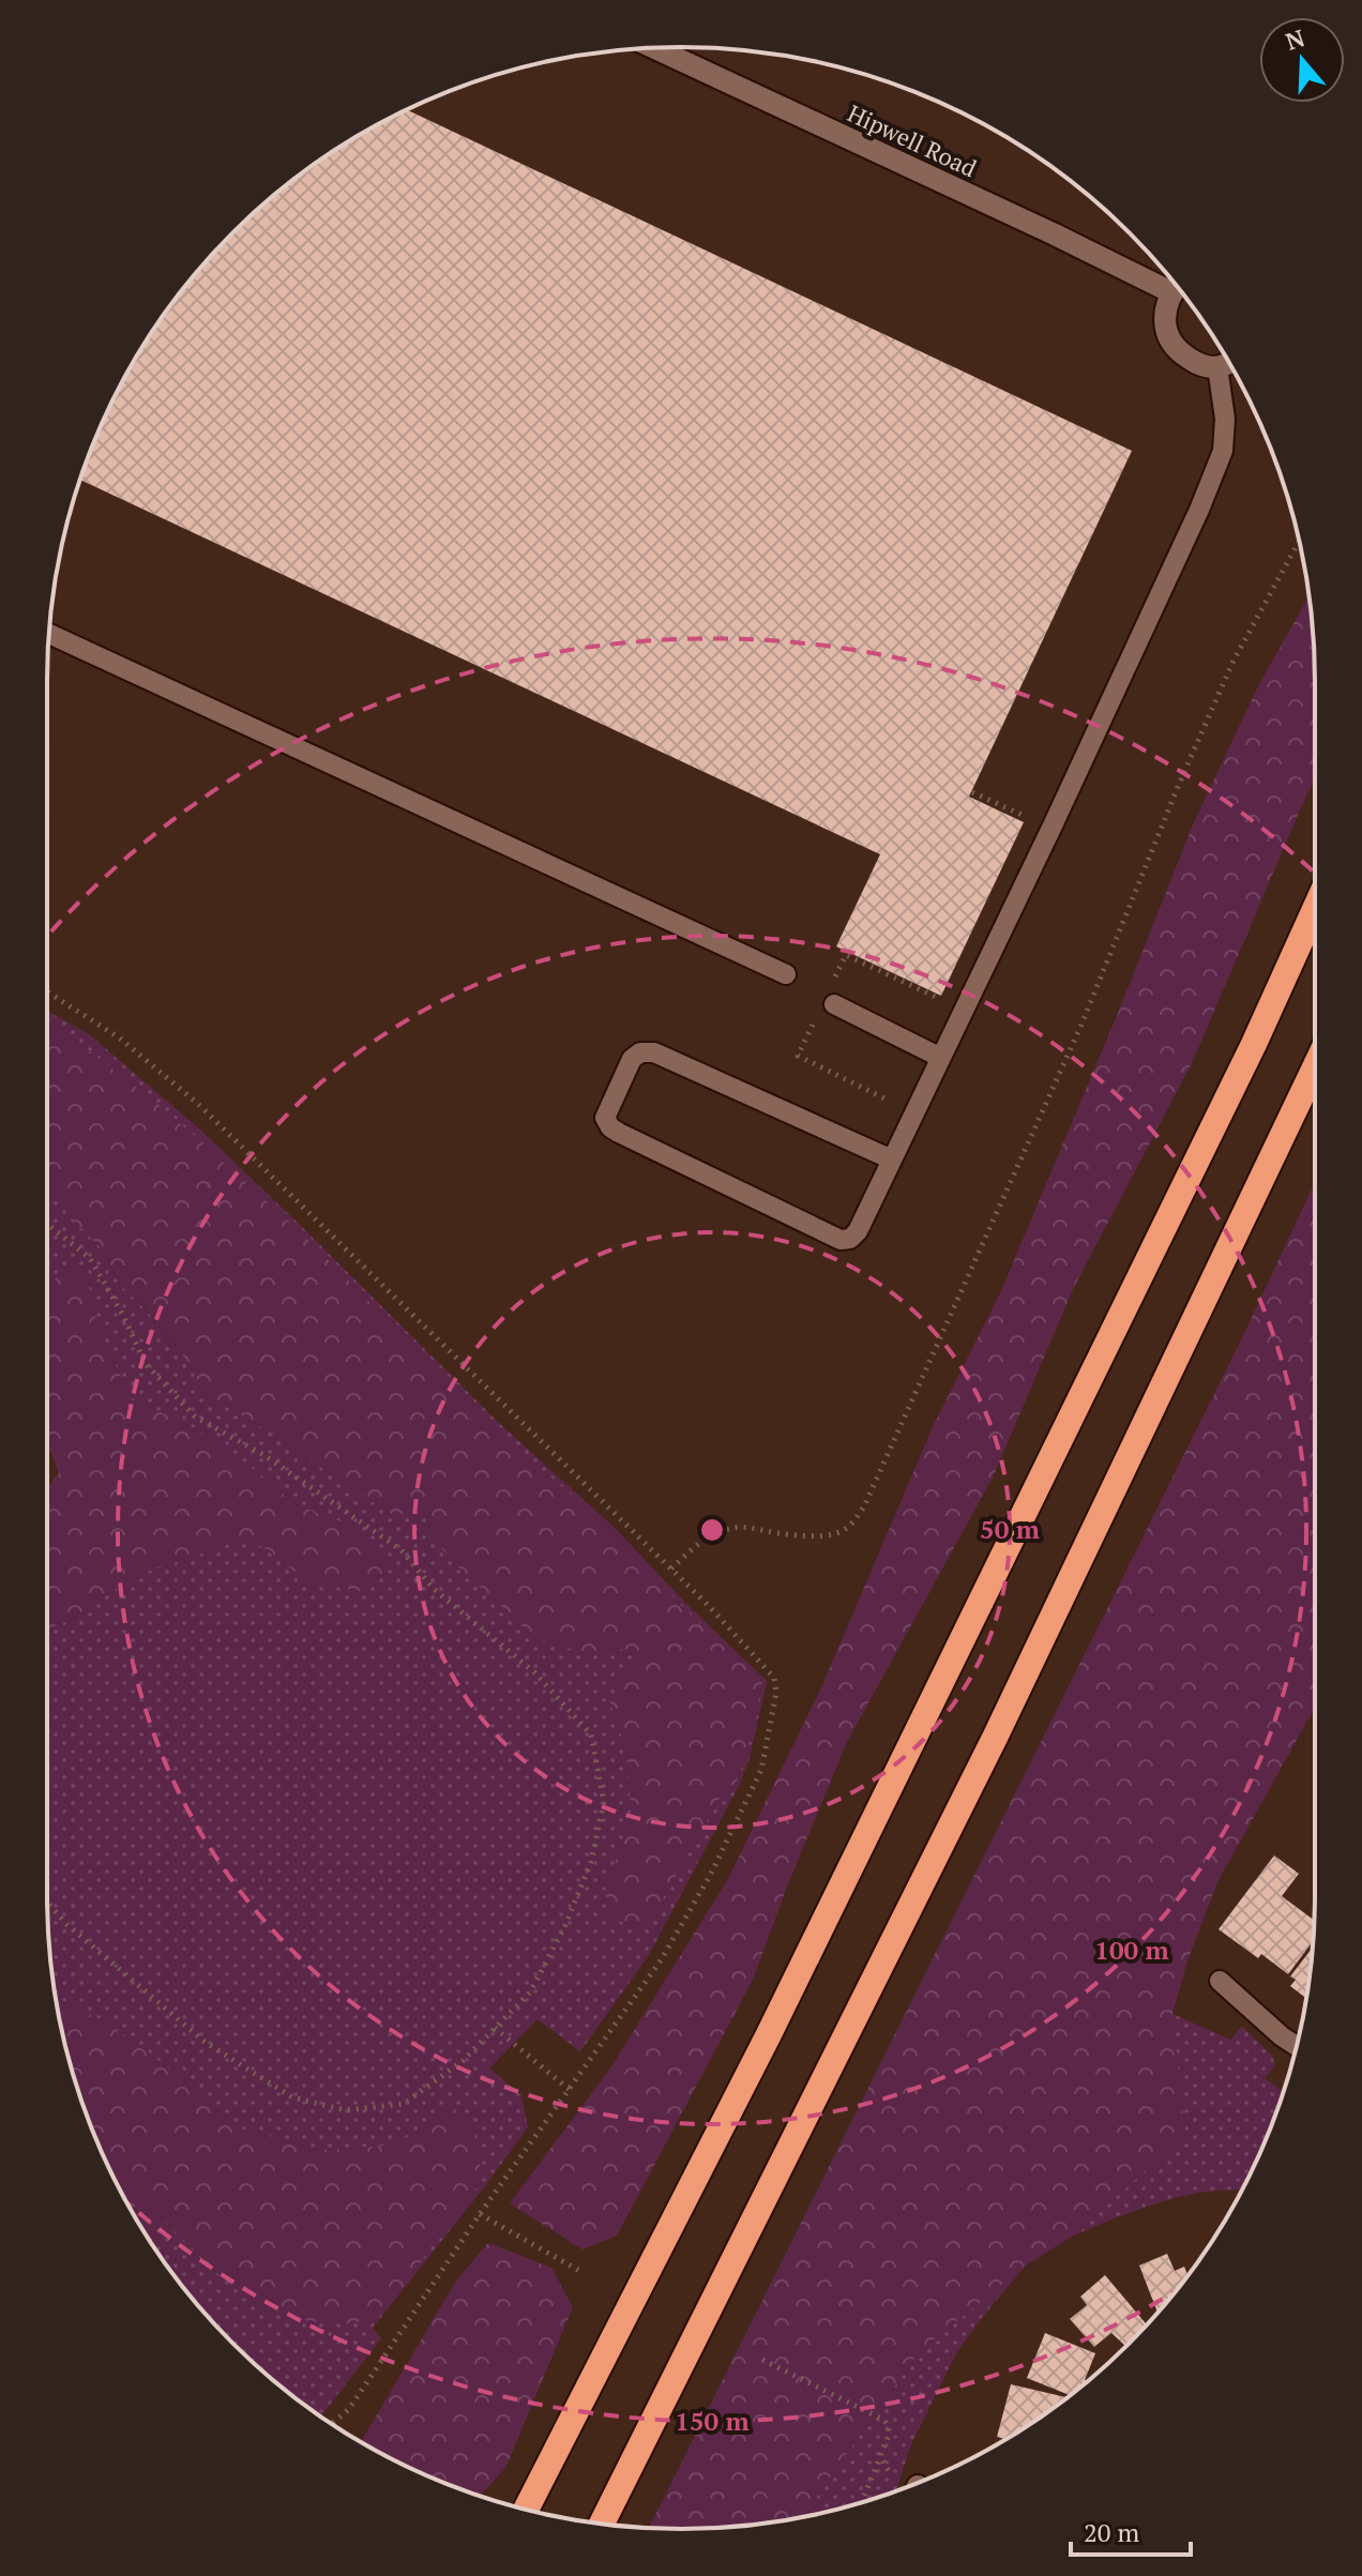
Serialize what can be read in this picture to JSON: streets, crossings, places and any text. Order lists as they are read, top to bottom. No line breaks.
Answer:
{"streets":{"street":["Hipwell Road"]},"scale_bar":"20 m","north":"top","rings":["50 m","100 m","150 m"]}
